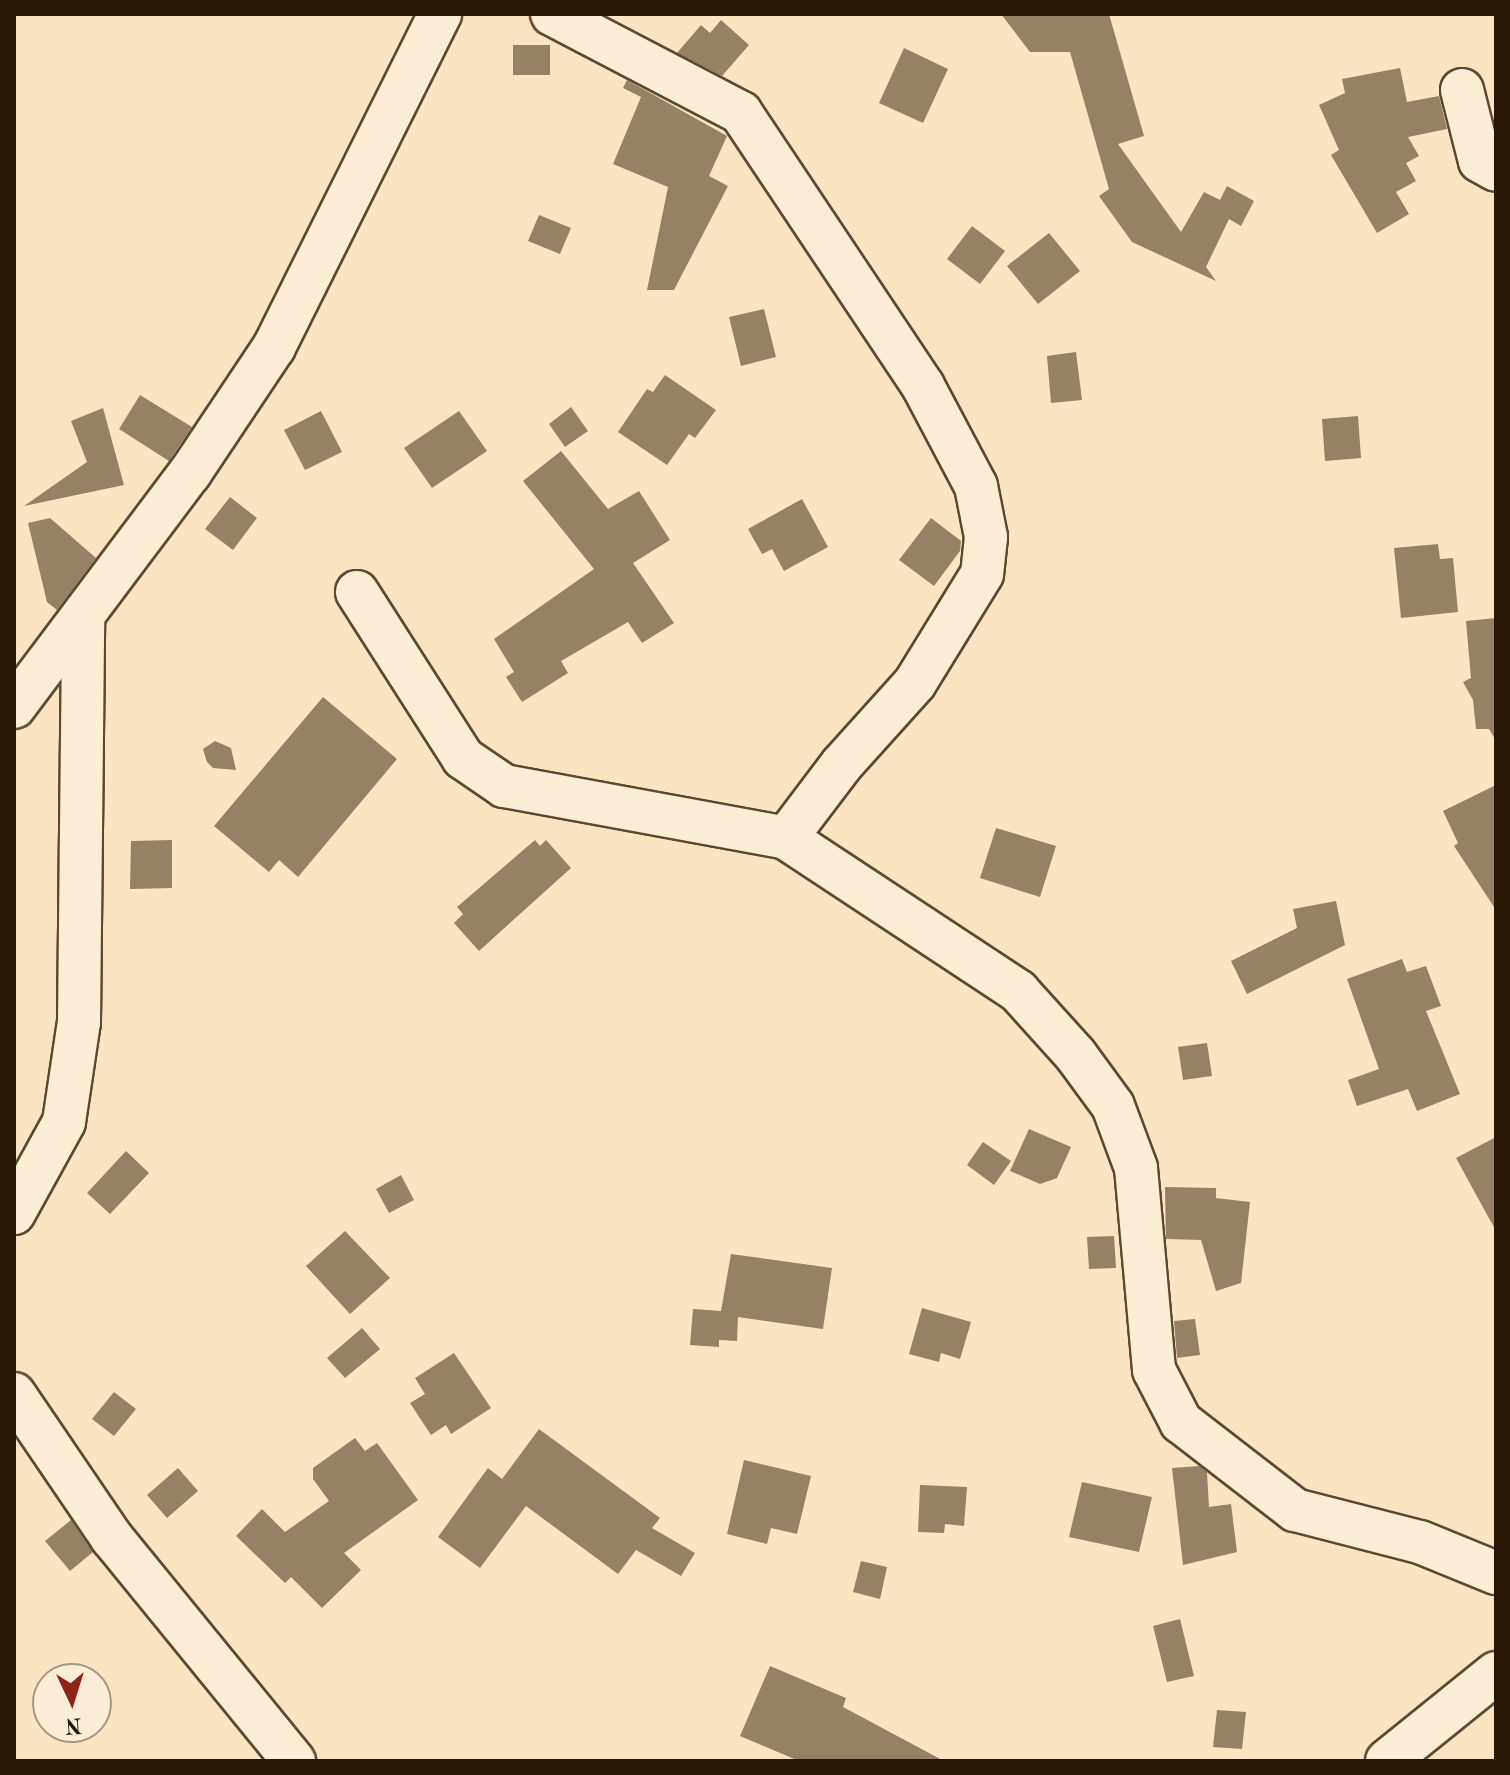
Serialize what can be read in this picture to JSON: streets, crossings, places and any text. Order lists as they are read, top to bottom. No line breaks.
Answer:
{"north":"bottom"}
